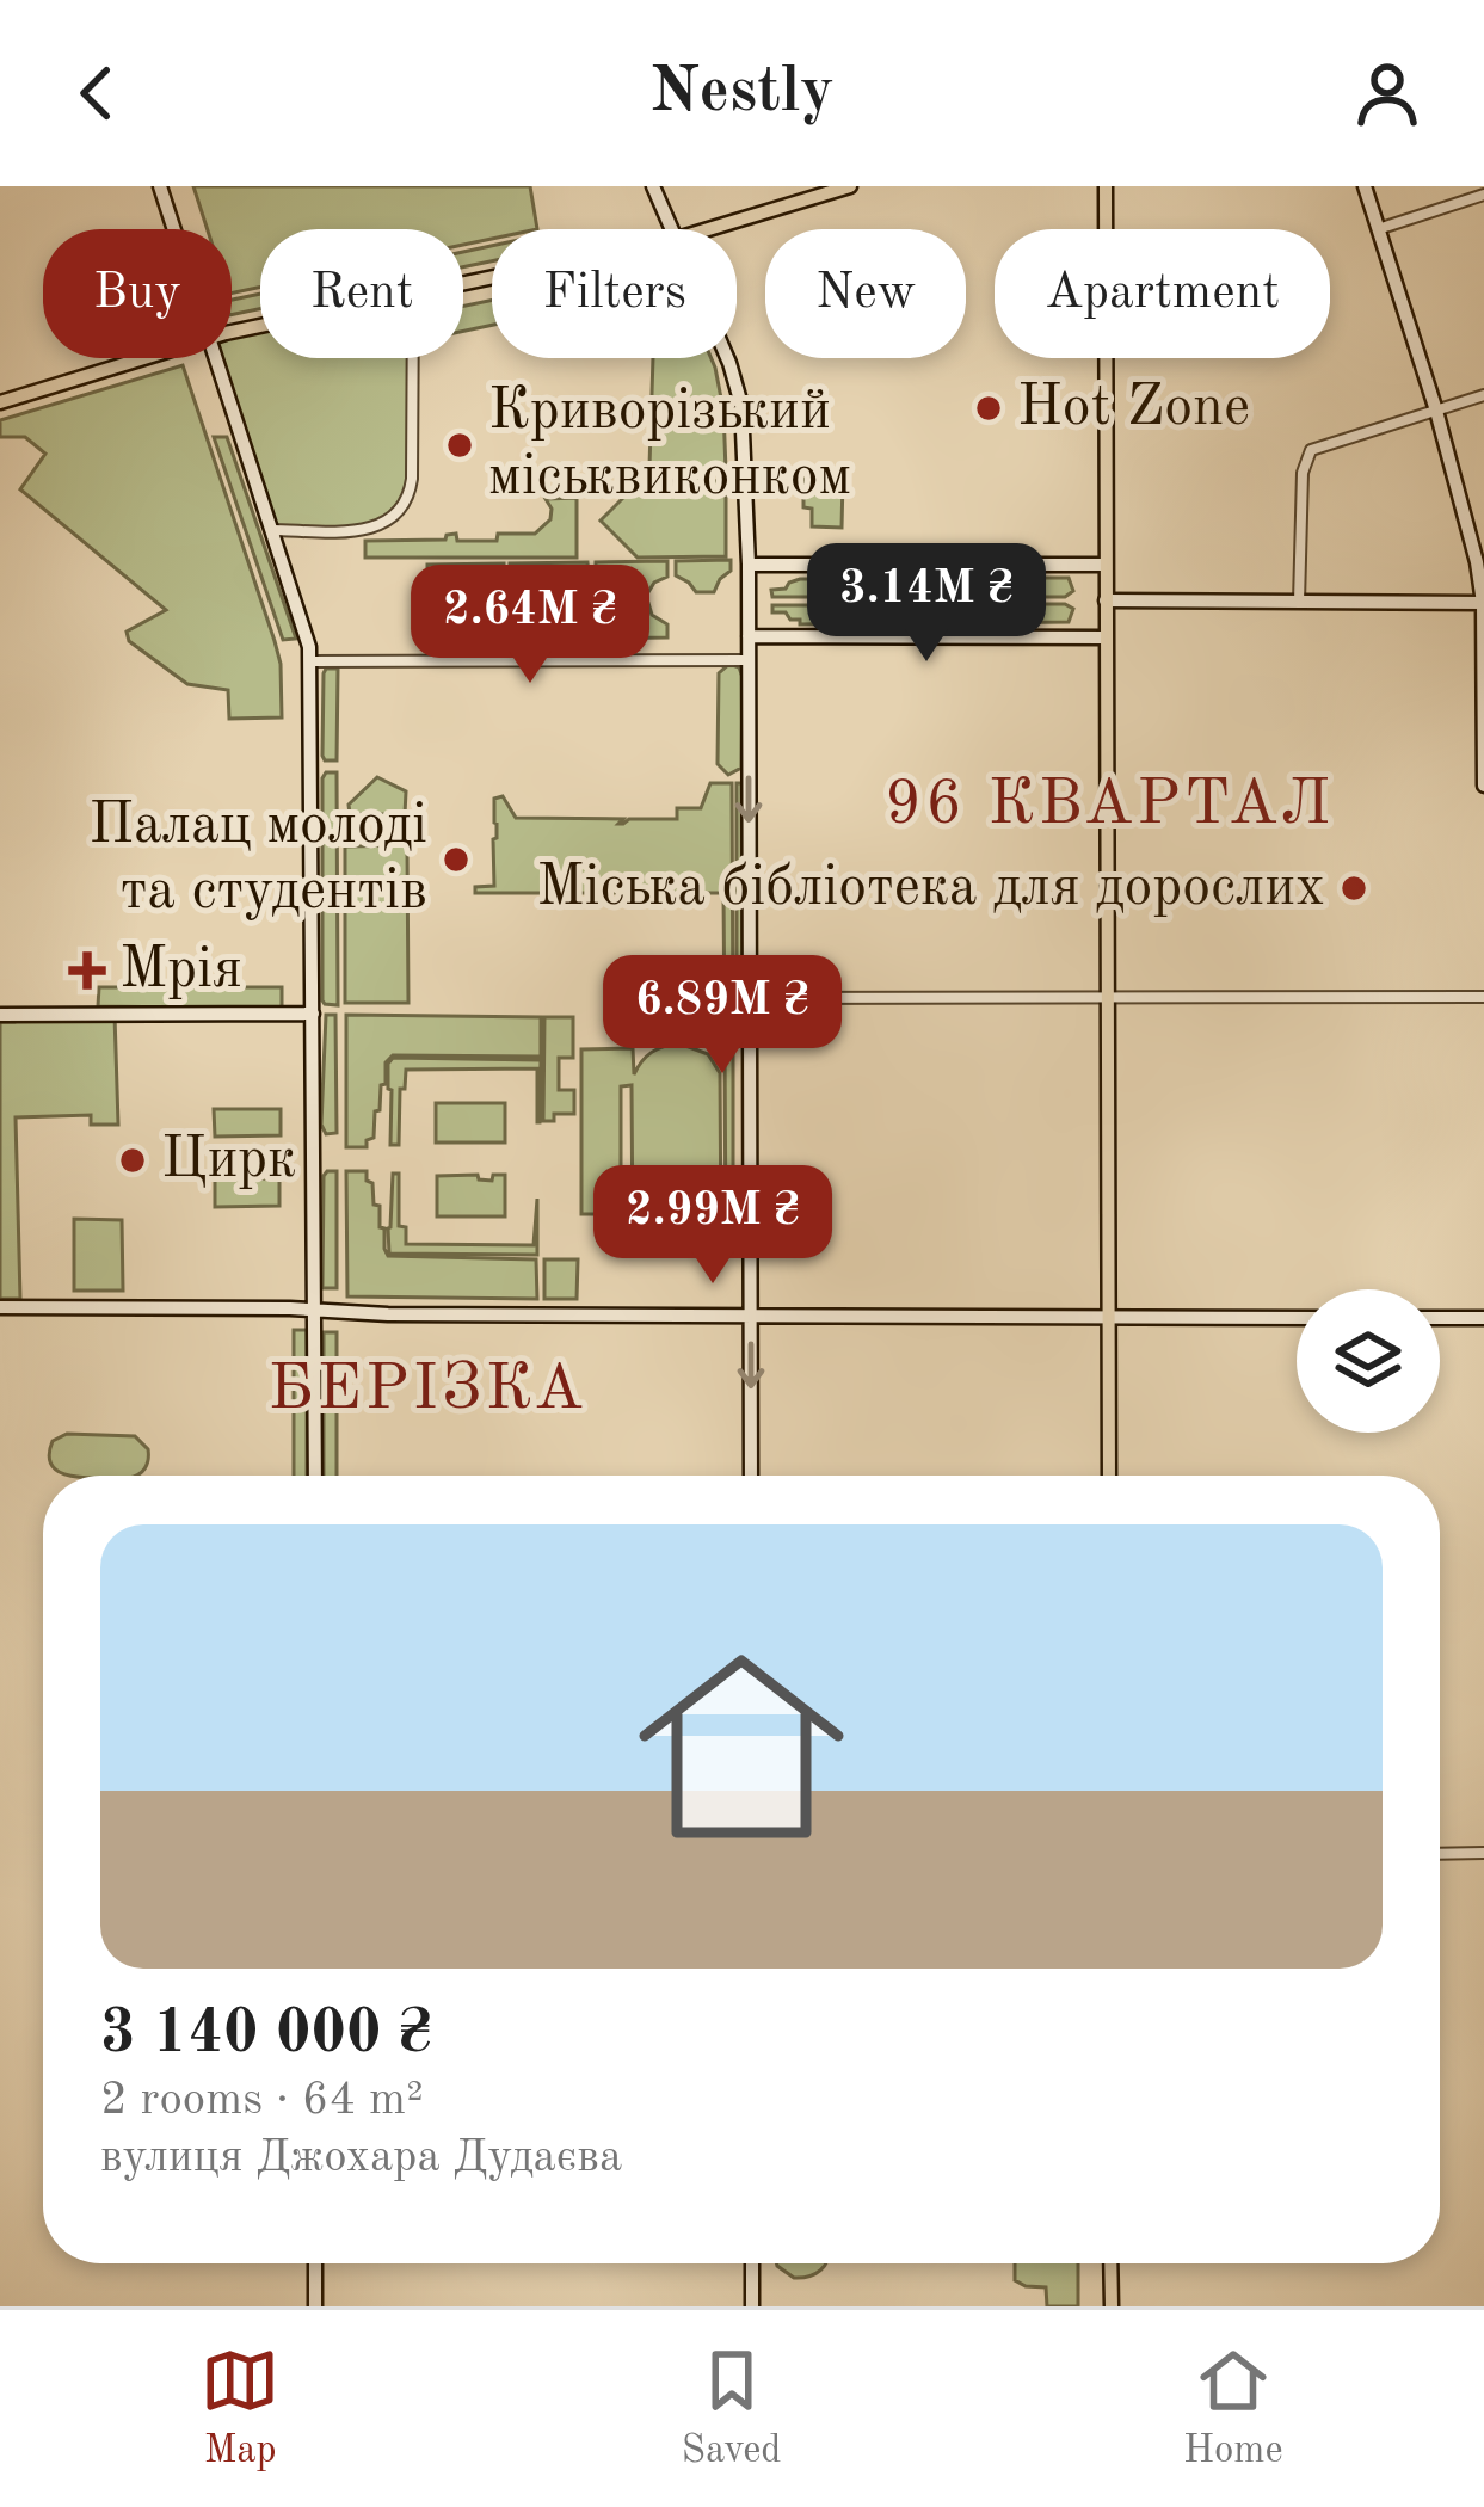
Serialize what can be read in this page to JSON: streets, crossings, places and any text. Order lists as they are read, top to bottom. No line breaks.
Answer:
{"districts":["96 КВАРТАЛ","БЕРІЗКА"],"places":{"other":["Hot Zone","Криворізький міськвиконком","Палац молоді та студентів","Міська бібліотека для дорослих","Цирк"],"health":["Мрія"]},"page":{"header":"Nestly","chip":["Buy","Rent","Filters","New","Apartment"],"price":["3.14M ₴","2.64M ₴","6.89M ₴","2.99M ₴"],"list":[{"name":"3 140 000 ₴","note":"2 rooms · 64 m² · вулиця Джохара Дудаєва"}],"tabs":["Map","Saved","Home"]}}
